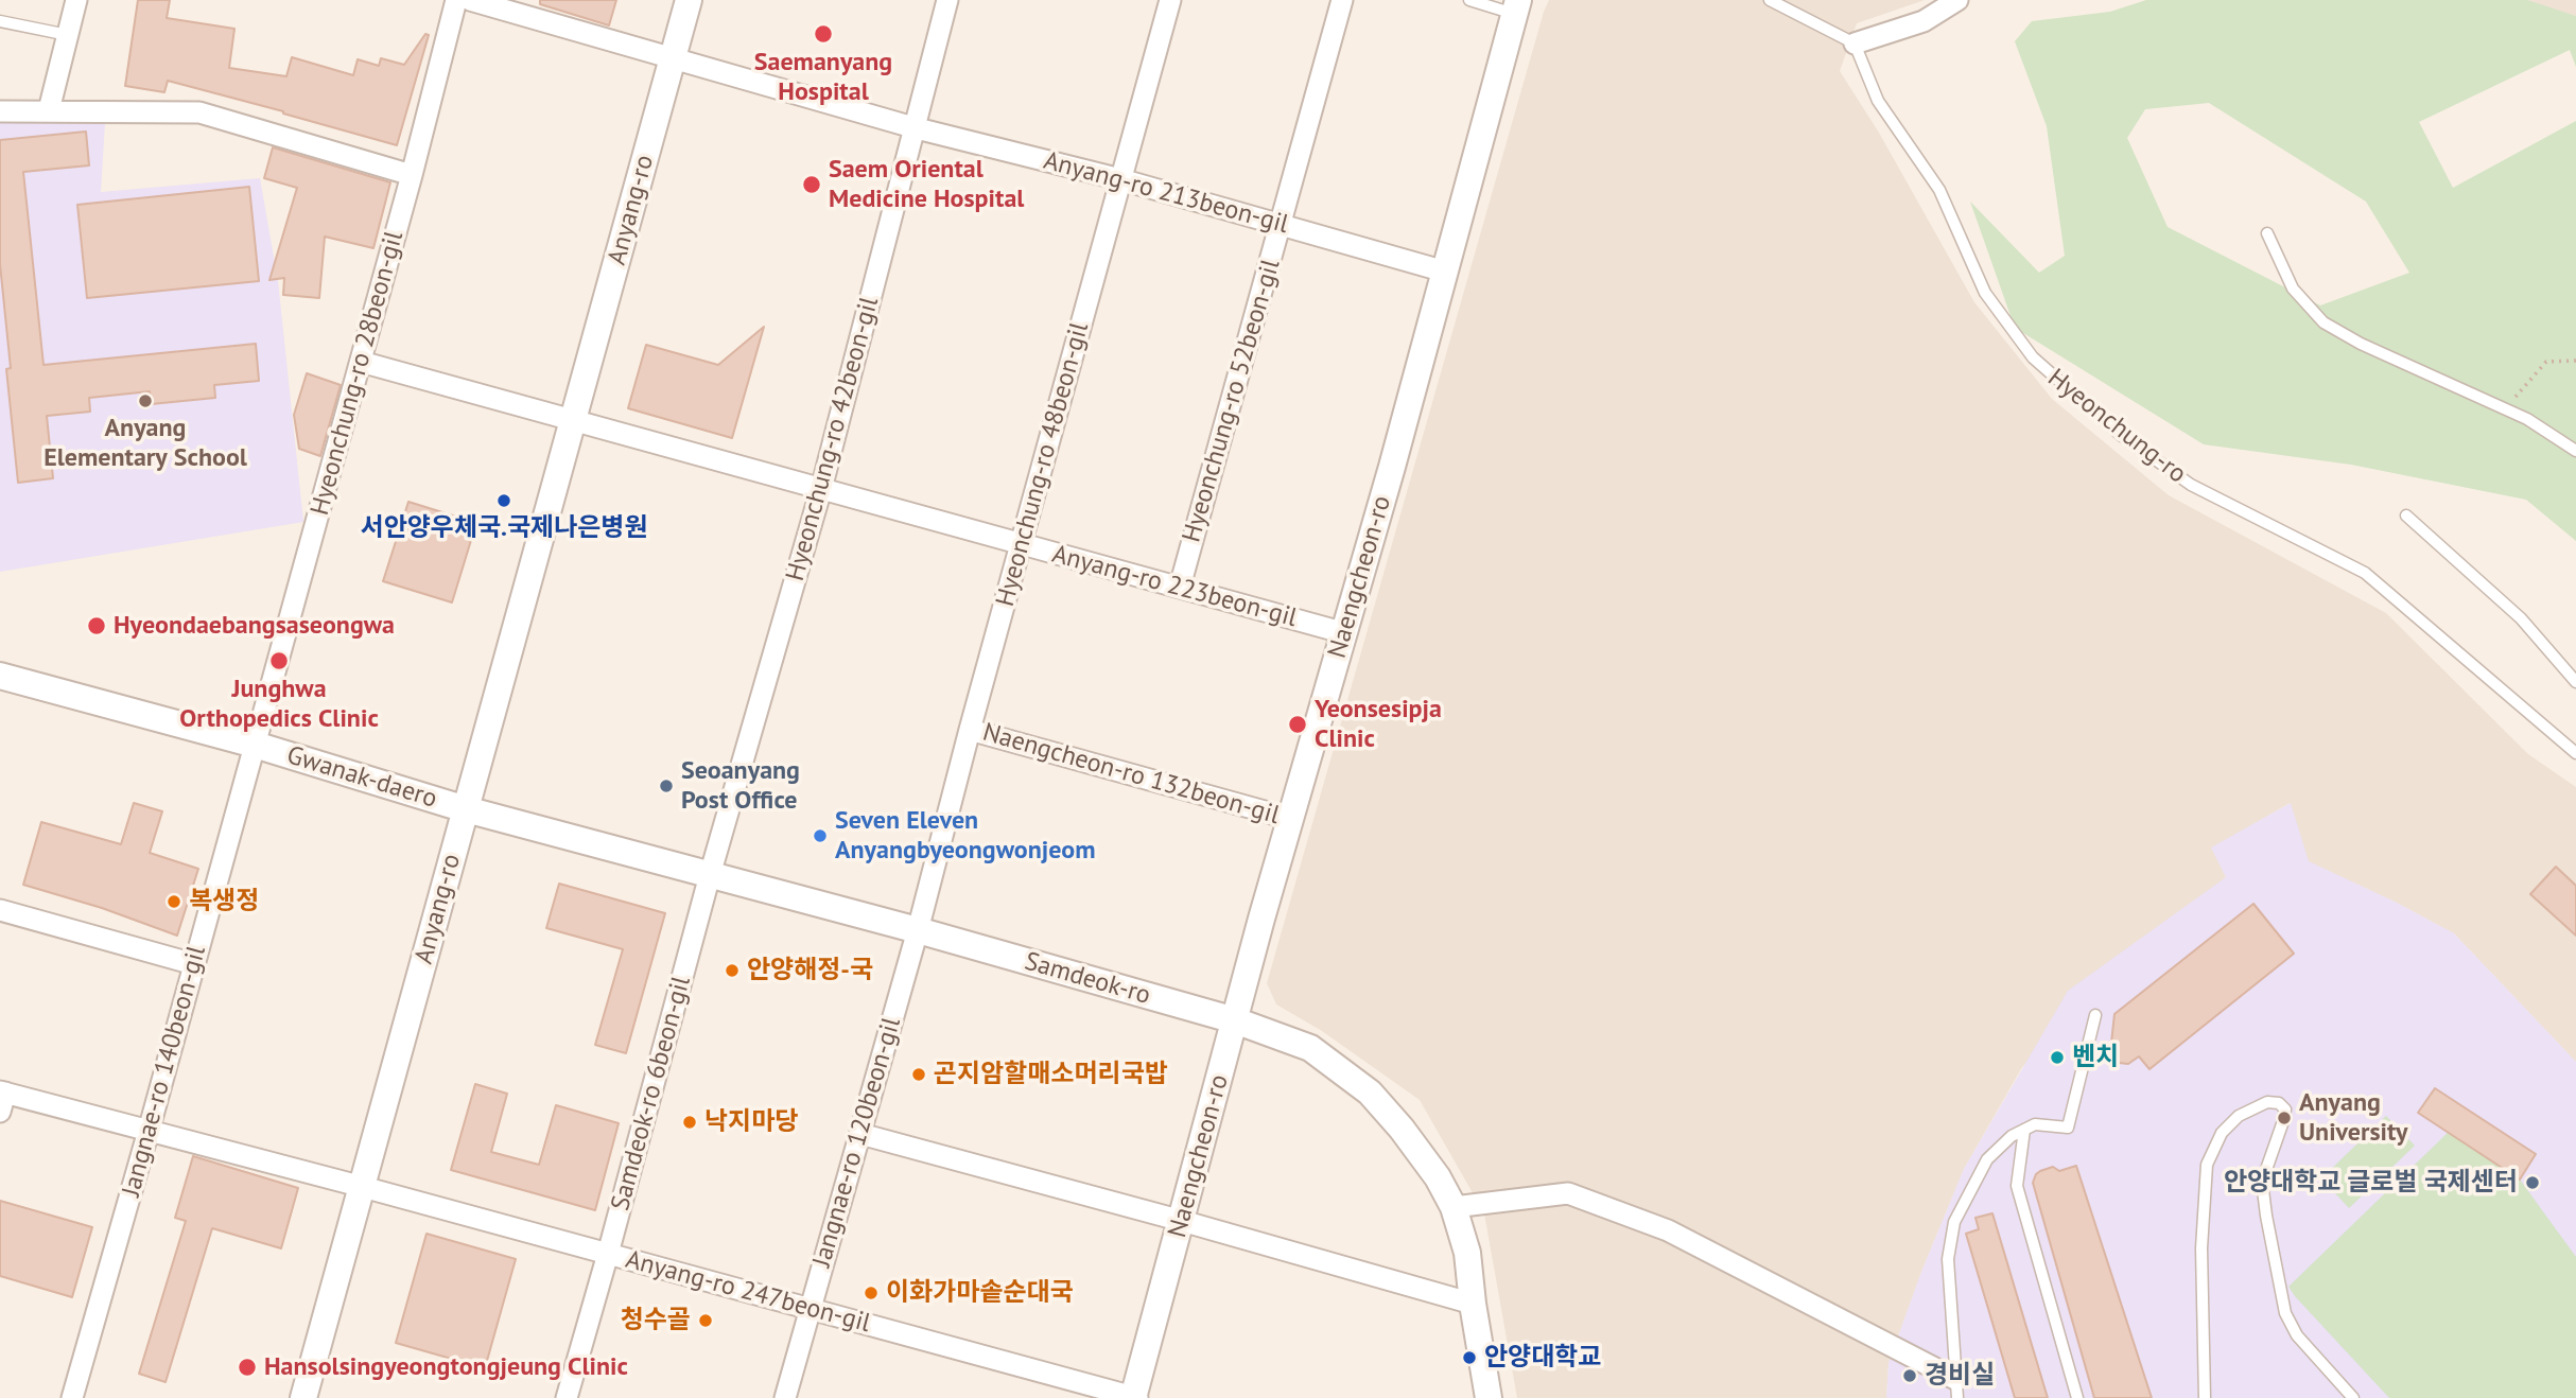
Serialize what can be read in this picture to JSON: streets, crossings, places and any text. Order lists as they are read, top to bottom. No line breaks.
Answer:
{"streets":{"street":["Anyang-ro 213beon-gil","Anyang-ro","Hyeonchung-ro 28beon-gil","Hyeonchung-ro 52beon-gil","Hyeonchung-ro 42beon-gil","Hyeonchung-ro 48beon-gil","Naengcheon-ro","Anyang-ro 223beon-gil","Naengcheon-ro 132beon-gil","Gwanak-daero","Samdeok-ro","Jangnae-ro 140beon-gil","Samdeok-ro 6beon-gil","Jangnae-ro 120beon-gil","Anyang-ro 247beon-gil"],"lane":["Hyeonchung-ro"]},"crossings":[["Anyang-ro 213beon-gil","Anyang-ro"],["Anyang-ro 213beon-gil","Hyeonchung-ro 52beon-gil"],["Anyang-ro 213beon-gil","Hyeonchung-ro 42beon-gil"],["Anyang-ro 213beon-gil","Hyeonchung-ro 48beon-gil"],["Anyang-ro 213beon-gil","Naengcheon-ro"],["Anyang-ro","Anyang-ro 223beon-gil"],["Anyang-ro","Gwanak-daero"],["Anyang-ro","Samdeok-ro"],["Anyang-ro","Anyang-ro 247beon-gil"],["Hyeonchung-ro 28beon-gil","Gwanak-daero"],["Hyeonchung-ro 28beon-gil","Jangnae-ro 140beon-gil"],["Hyeonchung-ro 52beon-gil","Anyang-ro 223beon-gil"],["Hyeonchung-ro 42beon-gil","Anyang-ro 223beon-gil"],["Hyeonchung-ro 42beon-gil","Samdeok-ro"],["Hyeonchung-ro 42beon-gil","Samdeok-ro 6beon-gil"],["Hyeonchung-ro 48beon-gil","Anyang-ro 223beon-gil"],["Hyeonchung-ro 48beon-gil","Naengcheon-ro 132beon-gil"],["Hyeonchung-ro 48beon-gil","Samdeok-ro"],["Hyeonchung-ro 48beon-gil","Jangnae-ro 120beon-gil"],["Naengcheon-ro","Anyang-ro 223beon-gil"],["Naengcheon-ro","Naengcheon-ro 132beon-gil"],["Naengcheon-ro","Samdeok-ro"],["Naengcheon-ro","Anyang-ro 247beon-gil"],["Gwanak-daero","Samdeok-ro"],["Gwanak-daero","Jangnae-ro 140beon-gil"],["Samdeok-ro","Samdeok-ro 6beon-gil"],["Samdeok-ro","Jangnae-ro 120beon-gil"],["Jangnae-ro 140beon-gil","Anyang-ro 247beon-gil"],["Samdeok-ro 6beon-gil","Anyang-ro 247beon-gil"],["Jangnae-ro 120beon-gil","Anyang-ro 247beon-gil"]],"places":["Saemanyang Hospital","Saem Oriental Medicine Hospital","Anyang Elementary School","서안양우체국.국제나은병원","Hyeondaebangsaseongwa","Junghwa Orthopedics Clinic","Yeonsesipja Clinic","Seoanyang Post Office","Seven Eleven Anyangbyeongwonjeom","복생정","안양해정-국","벤치","곤지암할매소머리국밥","Anyang University","낙지마당","안양대학교 글로벌 국제센터","이화가마솥순대국","청수골","안양대학교","Hansolsingyeongtongjeung Clinic","경비실"]}
